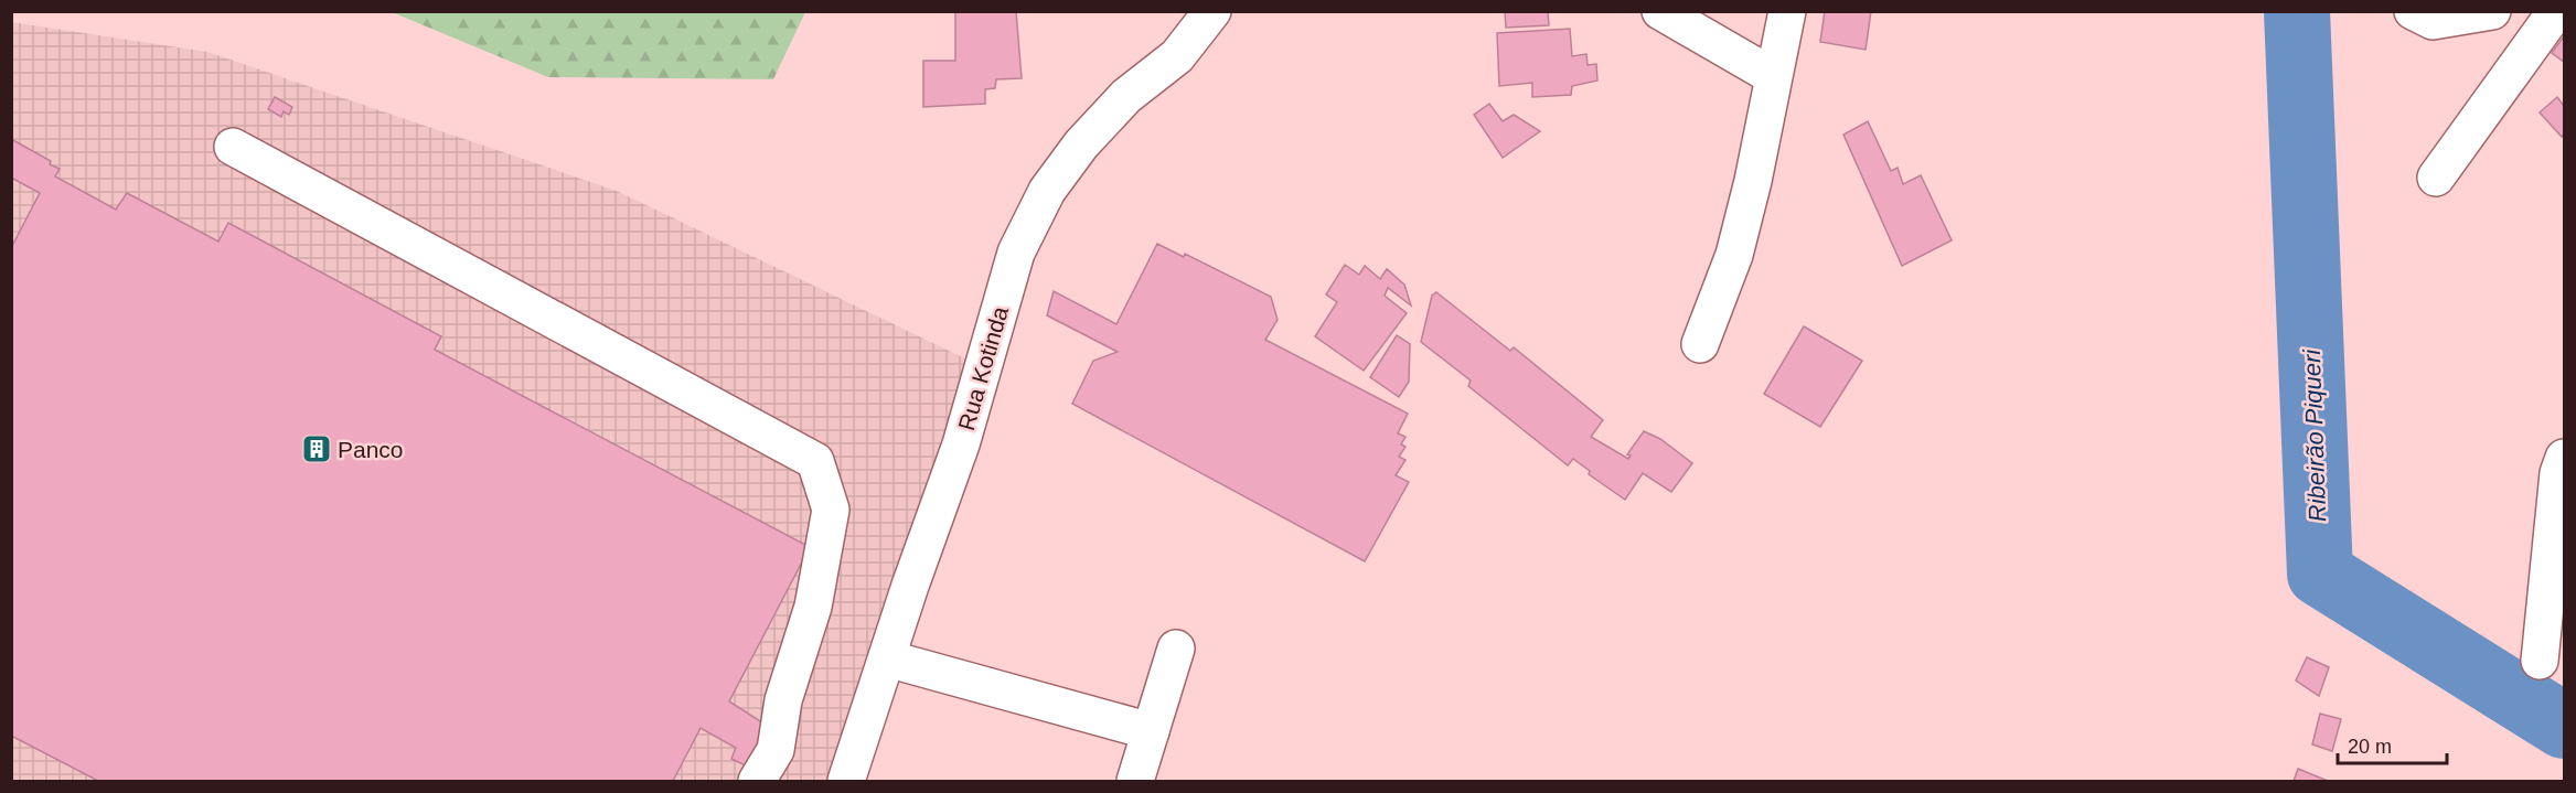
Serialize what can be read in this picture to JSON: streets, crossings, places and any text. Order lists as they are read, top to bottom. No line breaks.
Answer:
{"streets":{"street":["Rua Kotinda"]},"water":["Ribeirão Piqueri"],"places":{"building":["Panco"]},"scale_bar":"20 m"}
